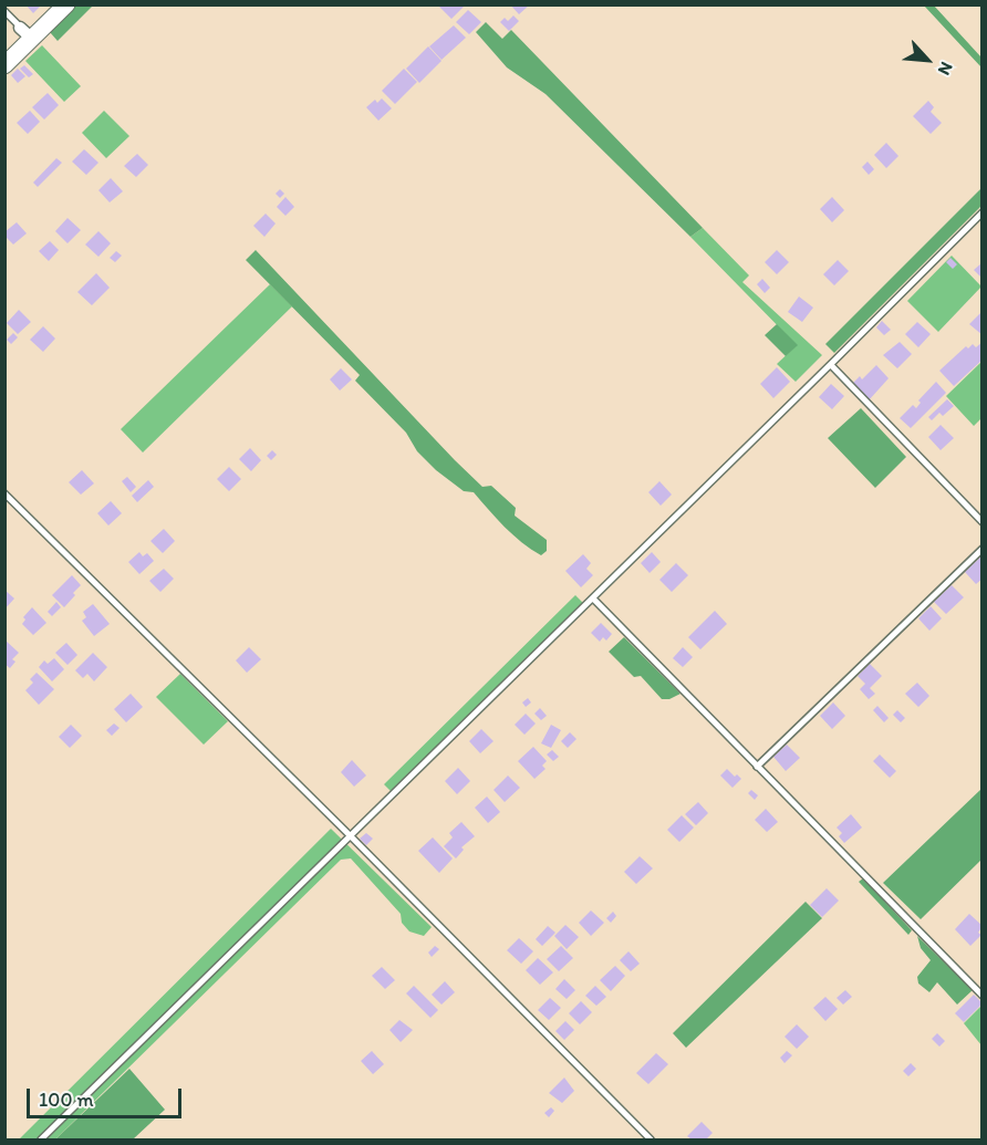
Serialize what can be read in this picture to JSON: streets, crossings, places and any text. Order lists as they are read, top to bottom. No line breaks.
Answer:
{"scale_bar":"100 m","north":"bottom right"}
